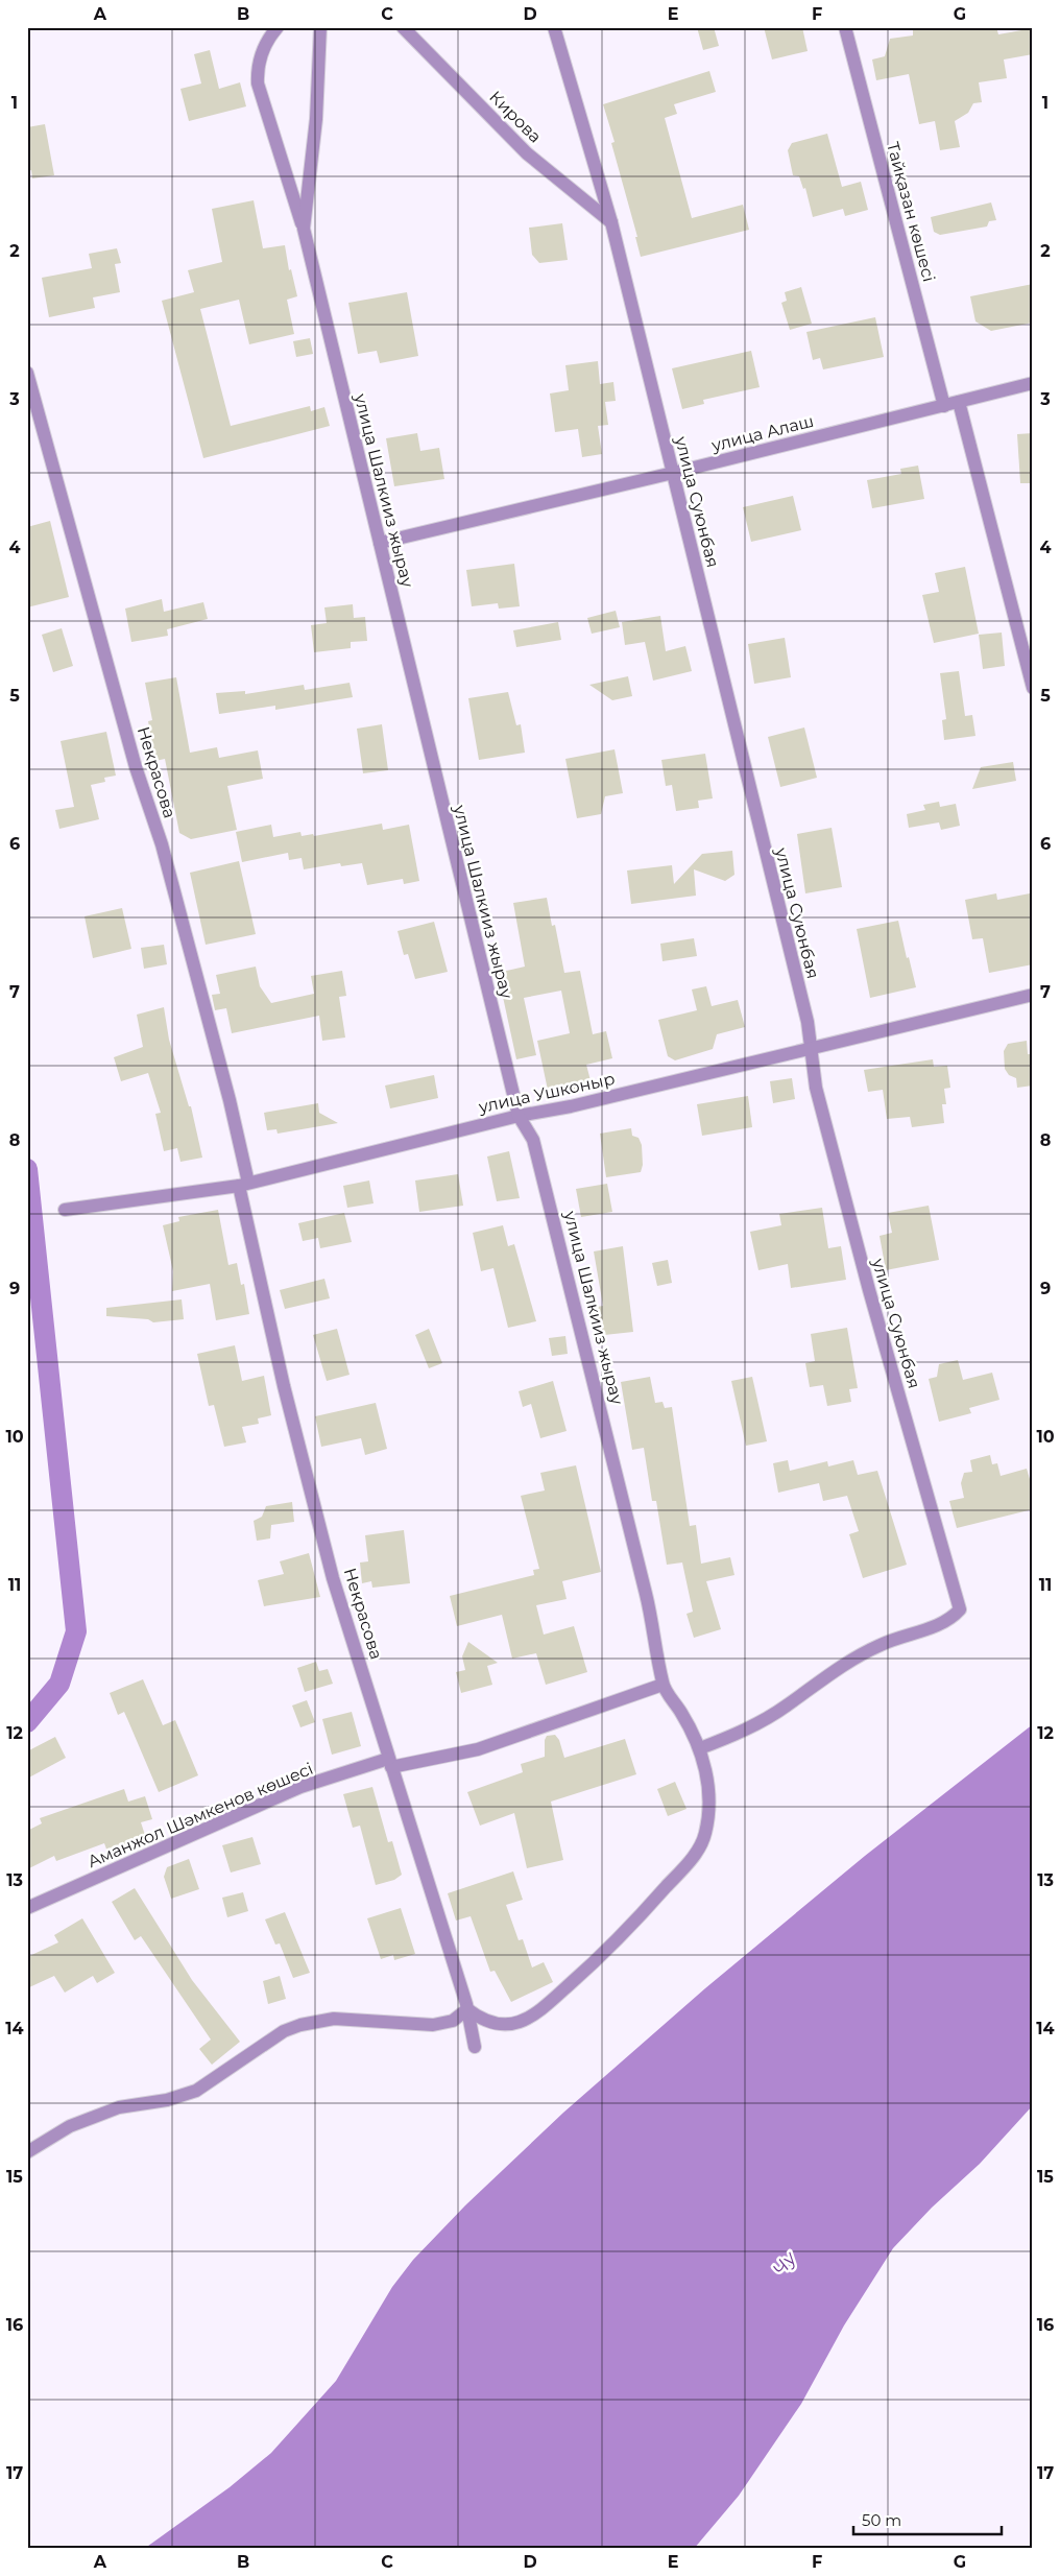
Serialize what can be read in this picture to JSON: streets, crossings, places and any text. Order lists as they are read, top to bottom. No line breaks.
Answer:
{"streets":{"street":["Кирова","Тайқазан көшесі","улица Алаш","улица Шалкииз жырау","улица Суюнбая","Некрасова","улица Ушконыр","Аманжол Шәмкенов көшесі"]},"crossings":[["Кирова","улица Суюнбая"],["Тайқазан көшесі","улица Алаш"],["улица Алаш","улица Шалкииз жырау"],["улица Алаш","улица Суюнбая"],["улица Шалкииз жырау","улица Суюнбая"],["улица Шалкииз жырау","Некрасова"],["улица Шалкииз жырау","улица Ушконыр"],["улица Шалкииз жырау","Аманжол Шәмкенов көшесі"],["улица Суюнбая","улица Ушконыр"],["Некрасова","улица Ушконыр"],["Некрасова","Аманжол Шәмкенов көшесі"]],"water":["Чу"],"scale_bar":"50 m","grid":{"columns":["A","B","C","D","E","F","G"],"rows":["1","2","3","4","5","6","7","8","9","10","11","12","13","14","15","16","17"]}}
